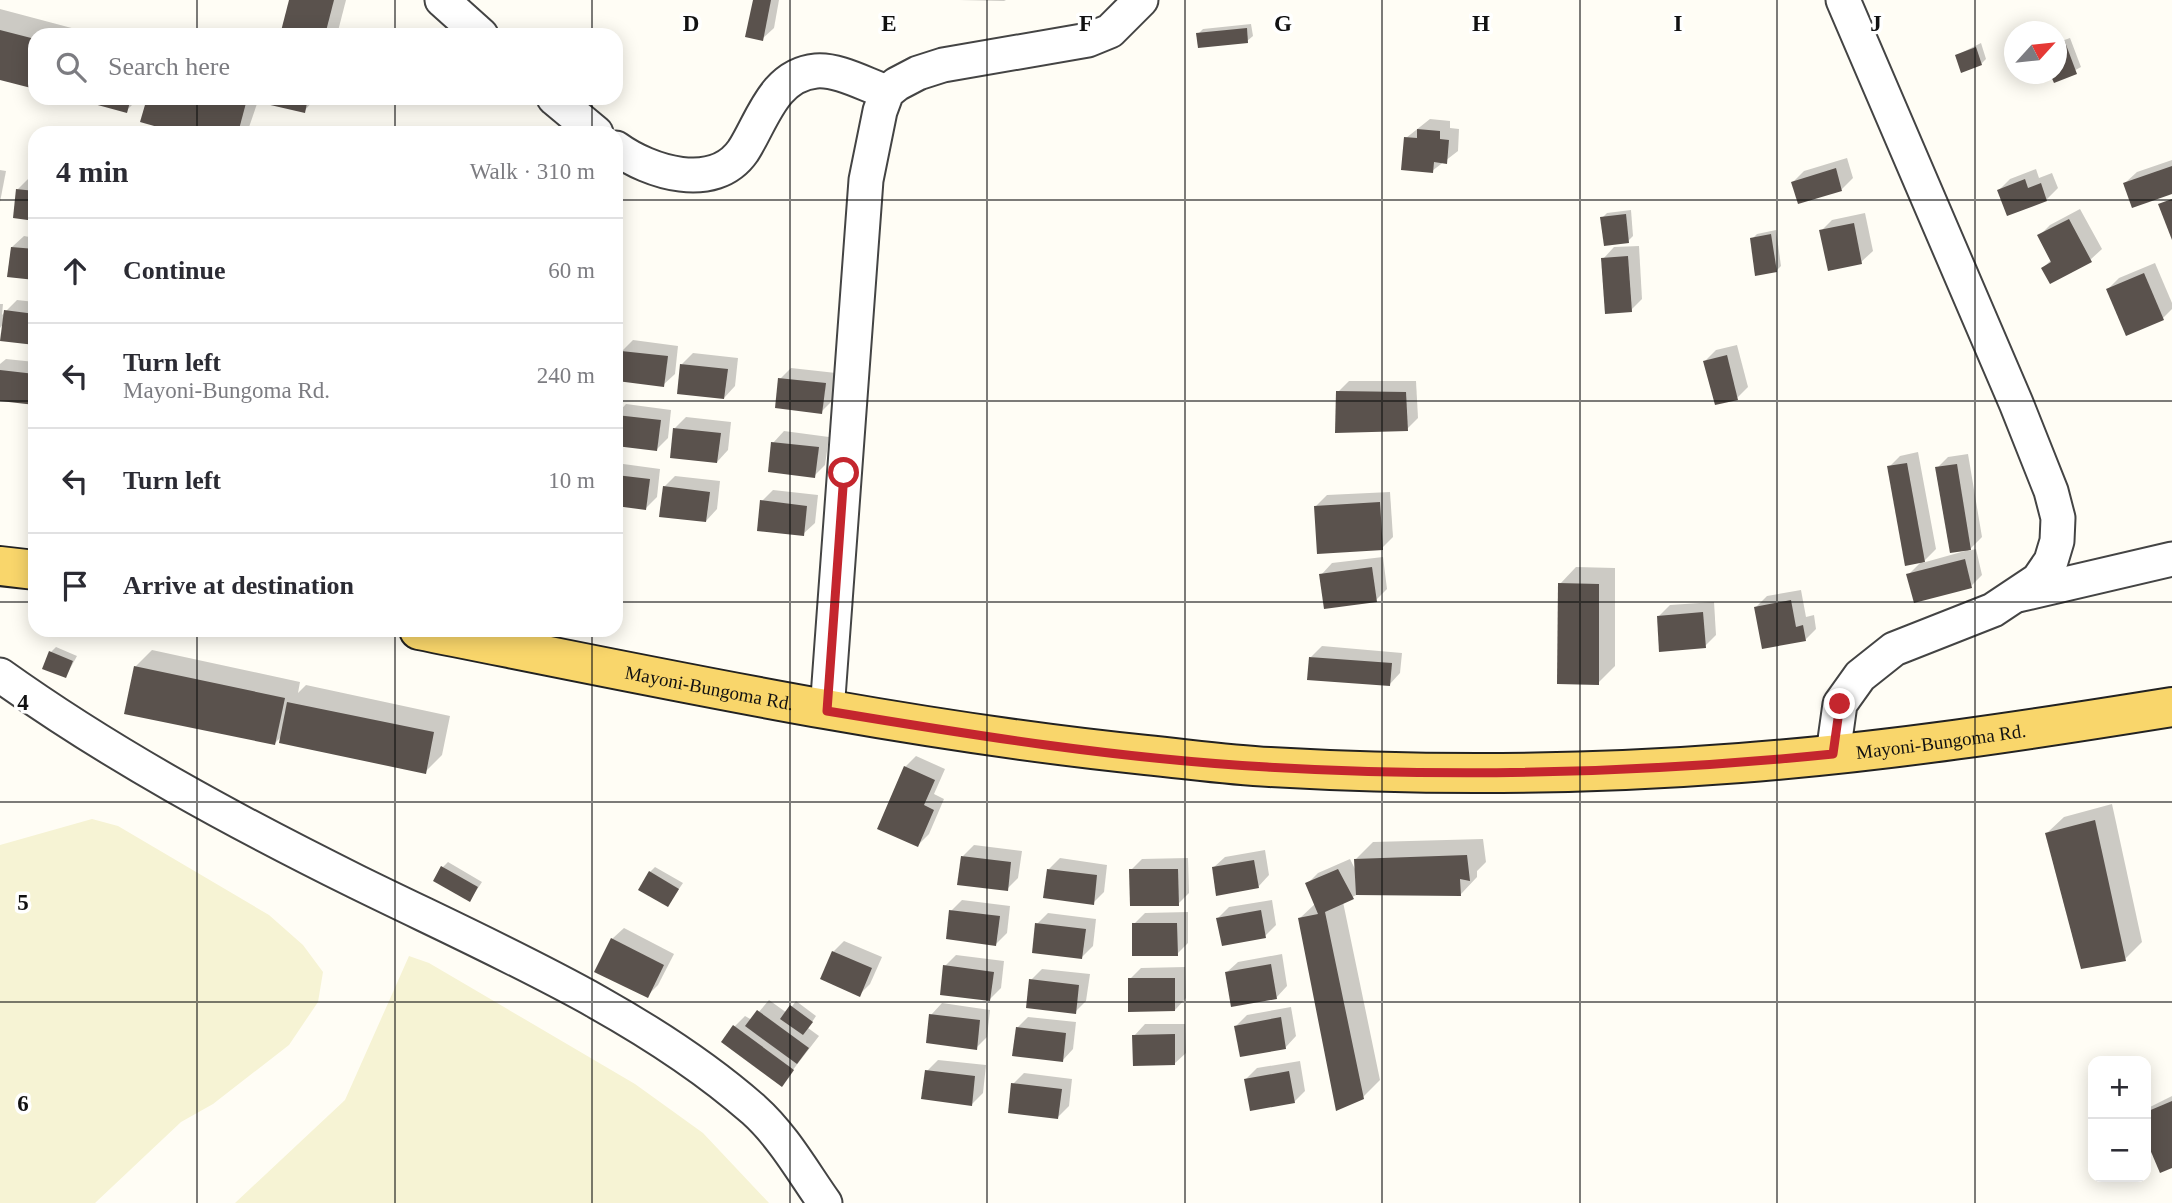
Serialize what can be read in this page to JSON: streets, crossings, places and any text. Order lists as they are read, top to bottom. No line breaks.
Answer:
{"streets":{"main road":["Mayoni-Bungoma Rd."]},"north":"top right","page":{"search":"Search here","heading":["4 min","Walk · 310 m"],"list":[["Continue","60 m"],["Turn left","Mayoni-Bungoma Rd.","240 m"],["Turn left","10 m"],"Arrive at destination"],"map_buttons":["+","−"]},"grid":{"columns":["D","E","F","G","H","I","J"],"rows":["4","5","6"]}}
